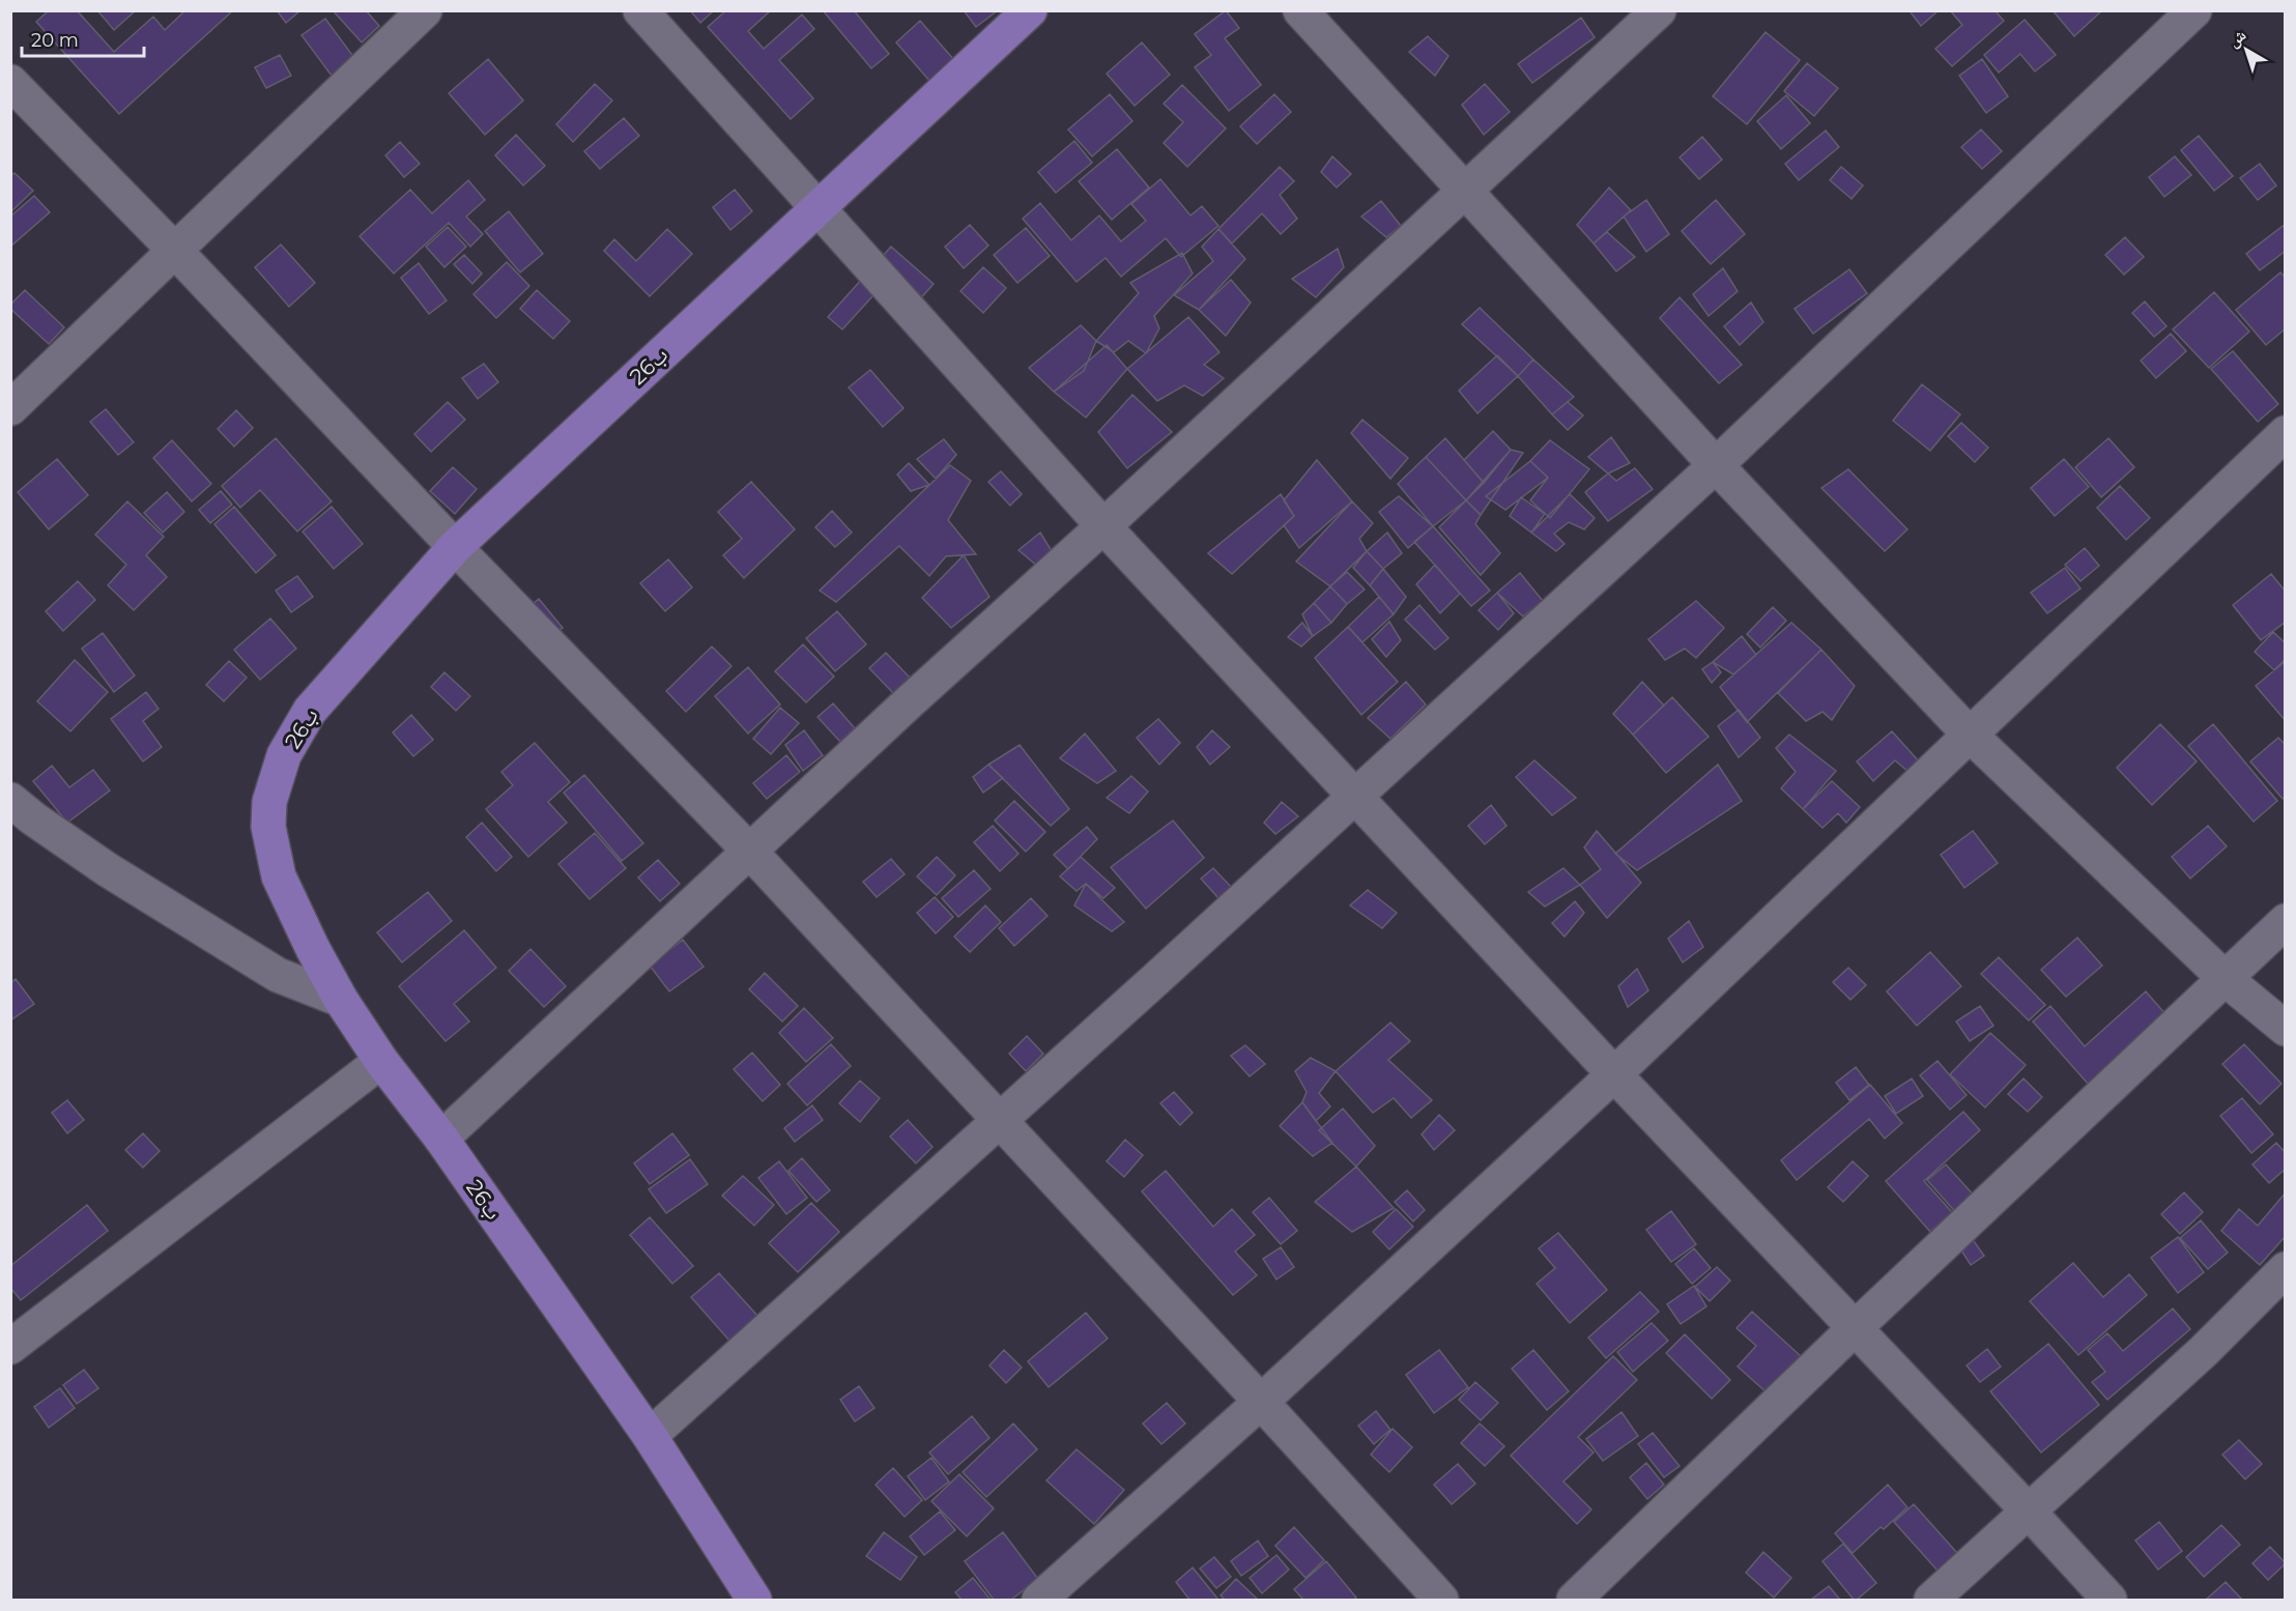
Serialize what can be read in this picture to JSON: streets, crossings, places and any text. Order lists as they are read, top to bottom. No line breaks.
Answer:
{"streets":{"highway":["26ب"]},"scale_bar":"20 m","north":"top left"}
